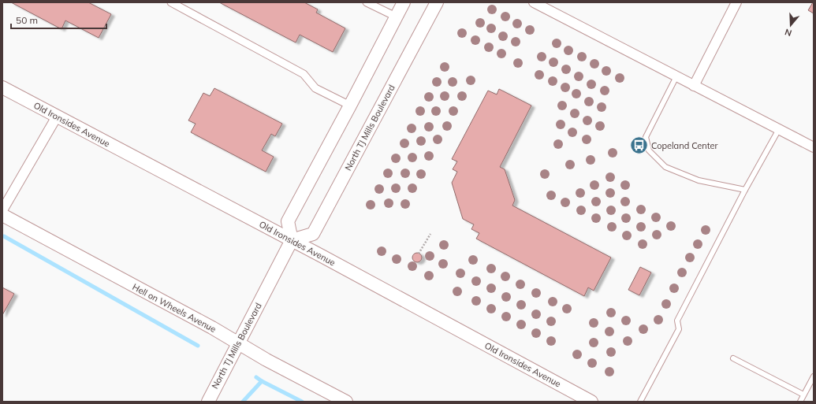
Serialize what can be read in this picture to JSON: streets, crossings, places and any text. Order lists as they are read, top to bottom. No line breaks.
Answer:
{"streets":{"street":["Old Ironsides Avenue","North TJ Mills Boulevard","Hell on Wheels Avenue"]},"crossings":[["Old Ironsides Avenue","North TJ Mills Boulevard"],["North TJ Mills Boulevard","Hell on Wheels Avenue"]],"places":{"bus stop":["Copeland Center"]},"scale_bar":"50 m","north":"bottom"}
